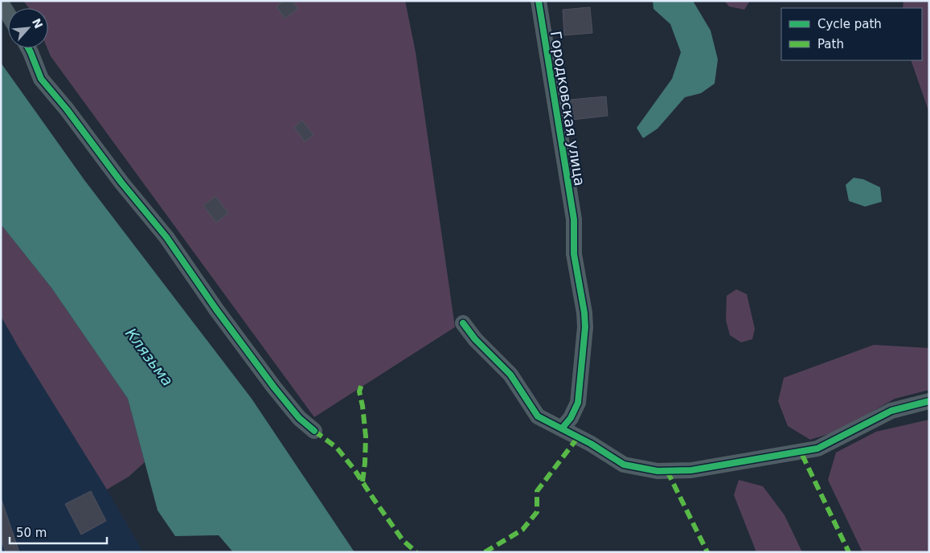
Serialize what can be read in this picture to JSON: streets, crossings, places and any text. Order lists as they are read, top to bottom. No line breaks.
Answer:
{"streets":{"street":["Городковская улица"]},"water":["Клязьма"],"legend":["Cycle path","Path"],"scale_bar":"50 m","north":"top right"}
